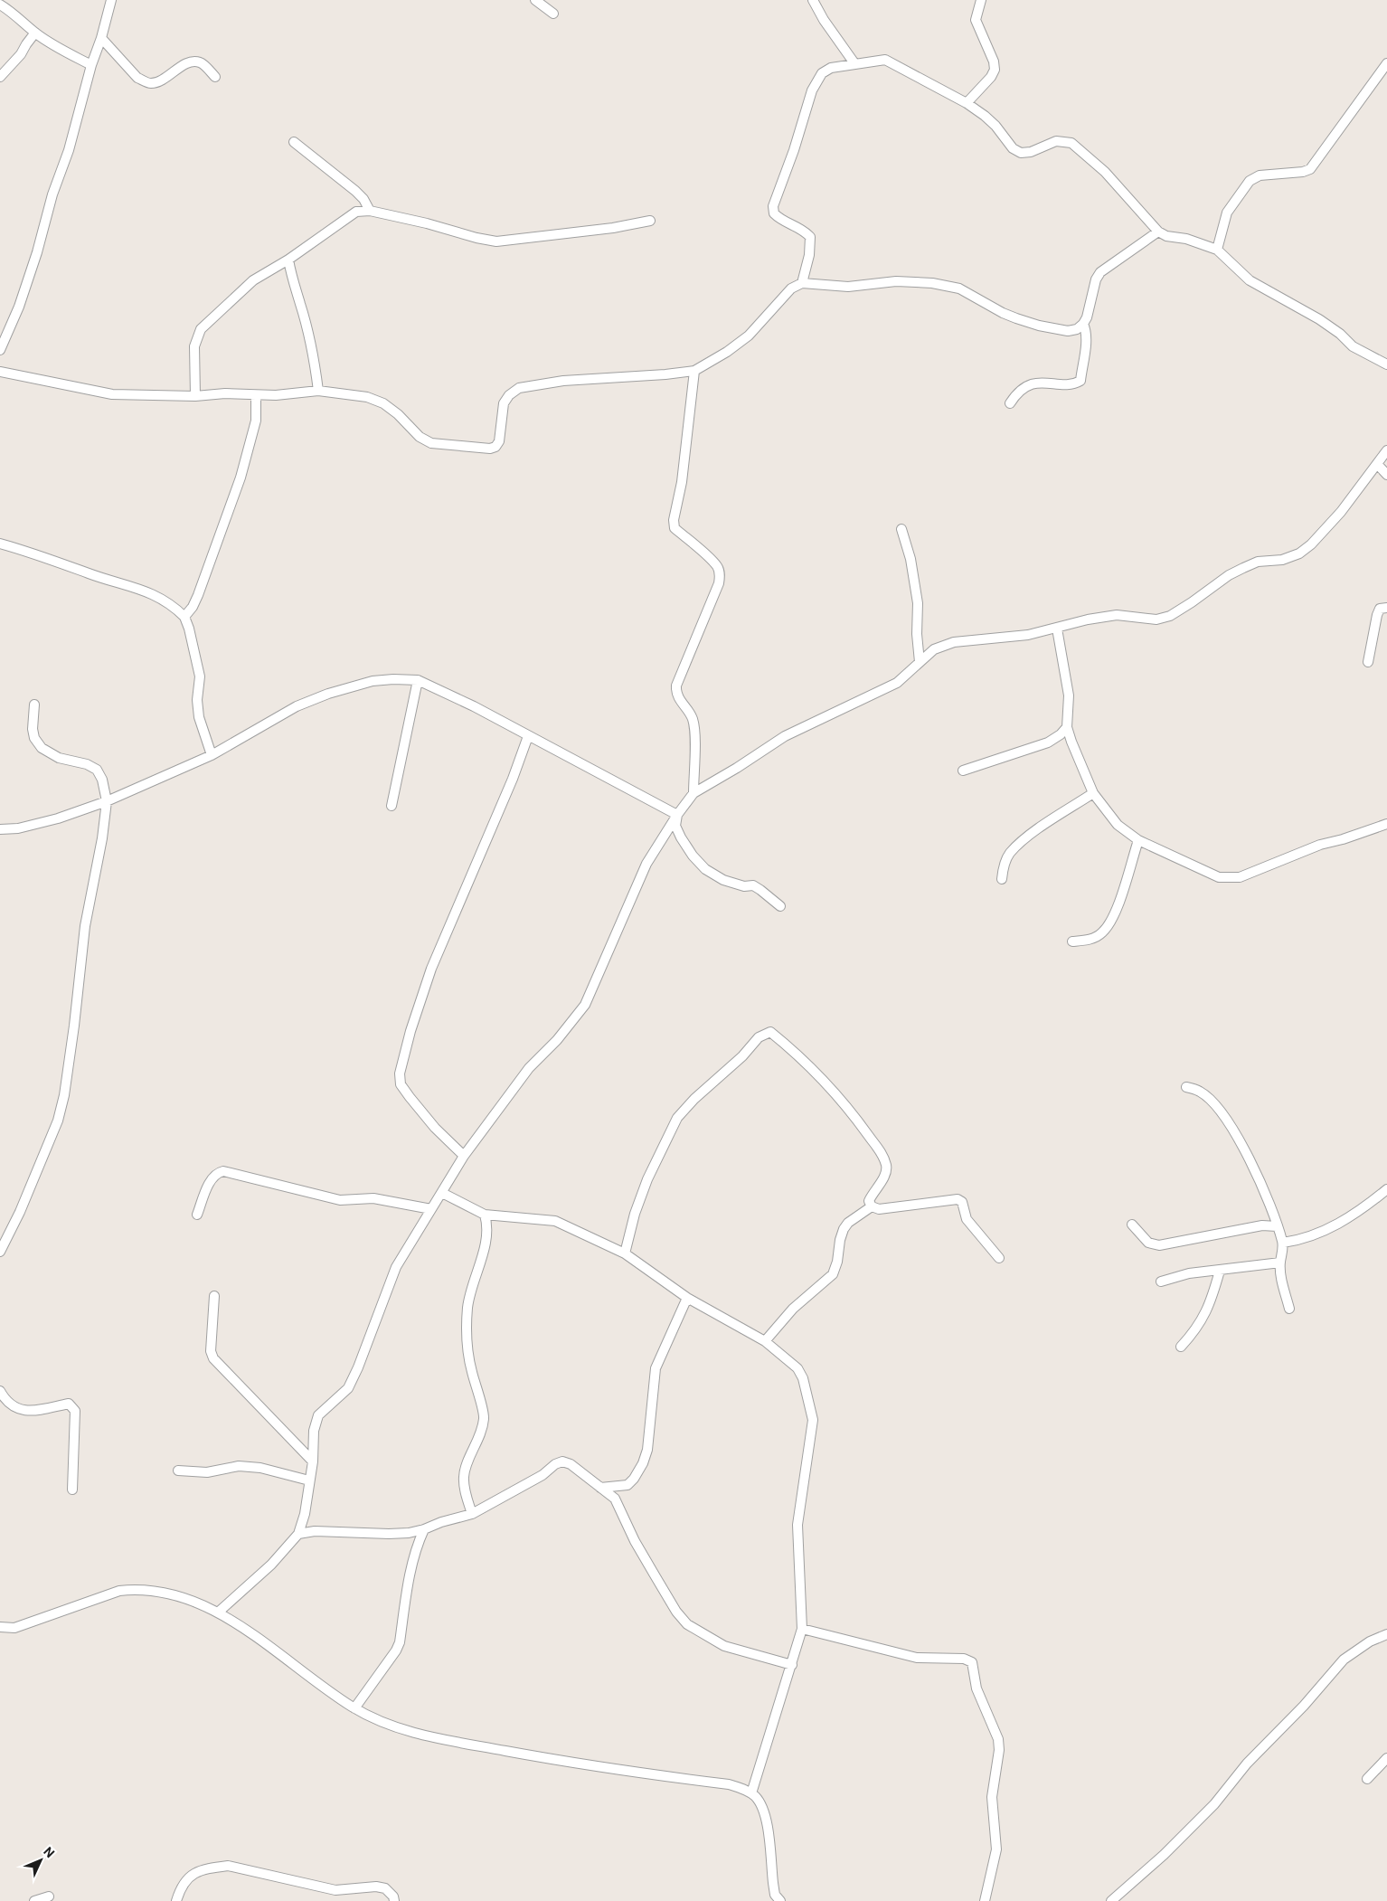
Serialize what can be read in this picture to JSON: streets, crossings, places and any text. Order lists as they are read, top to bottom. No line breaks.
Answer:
{"north":"top right"}
